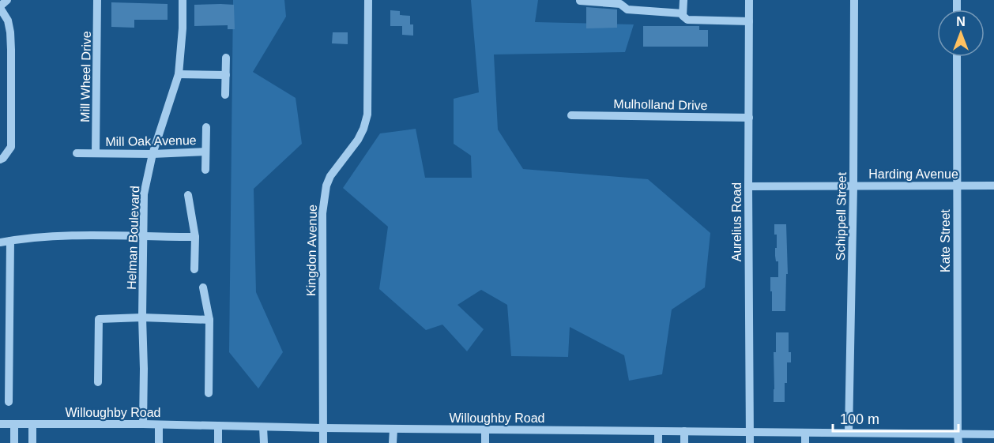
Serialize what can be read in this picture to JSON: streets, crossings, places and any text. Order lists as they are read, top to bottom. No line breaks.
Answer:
{"streets":{"street":["Mill Wheel Drive","Mulholland Drive","Mill Oak Avenue","Harding Avenue","Schippell Street","Aurelius Road","Helman Boulevard","Kate Street","Kingdon Avenue","Willoughby Road"]},"crossings":[["Mill Wheel Drive","Mill Oak Avenue"],["Mulholland Drive","Aurelius Road"],["Mill Oak Avenue","Helman Boulevard"],["Harding Avenue","Schippell Street"],["Harding Avenue","Aurelius Road"],["Harding Avenue","Kate Street"],["Schippell Street","Willoughby Road"],["Aurelius Road","Willoughby Road"],["Helman Boulevard","Willoughby Road"],["Kate Street","Willoughby Road"],["Kingdon Avenue","Willoughby Road"]],"scale_bar":"100 m","north":"top"}
